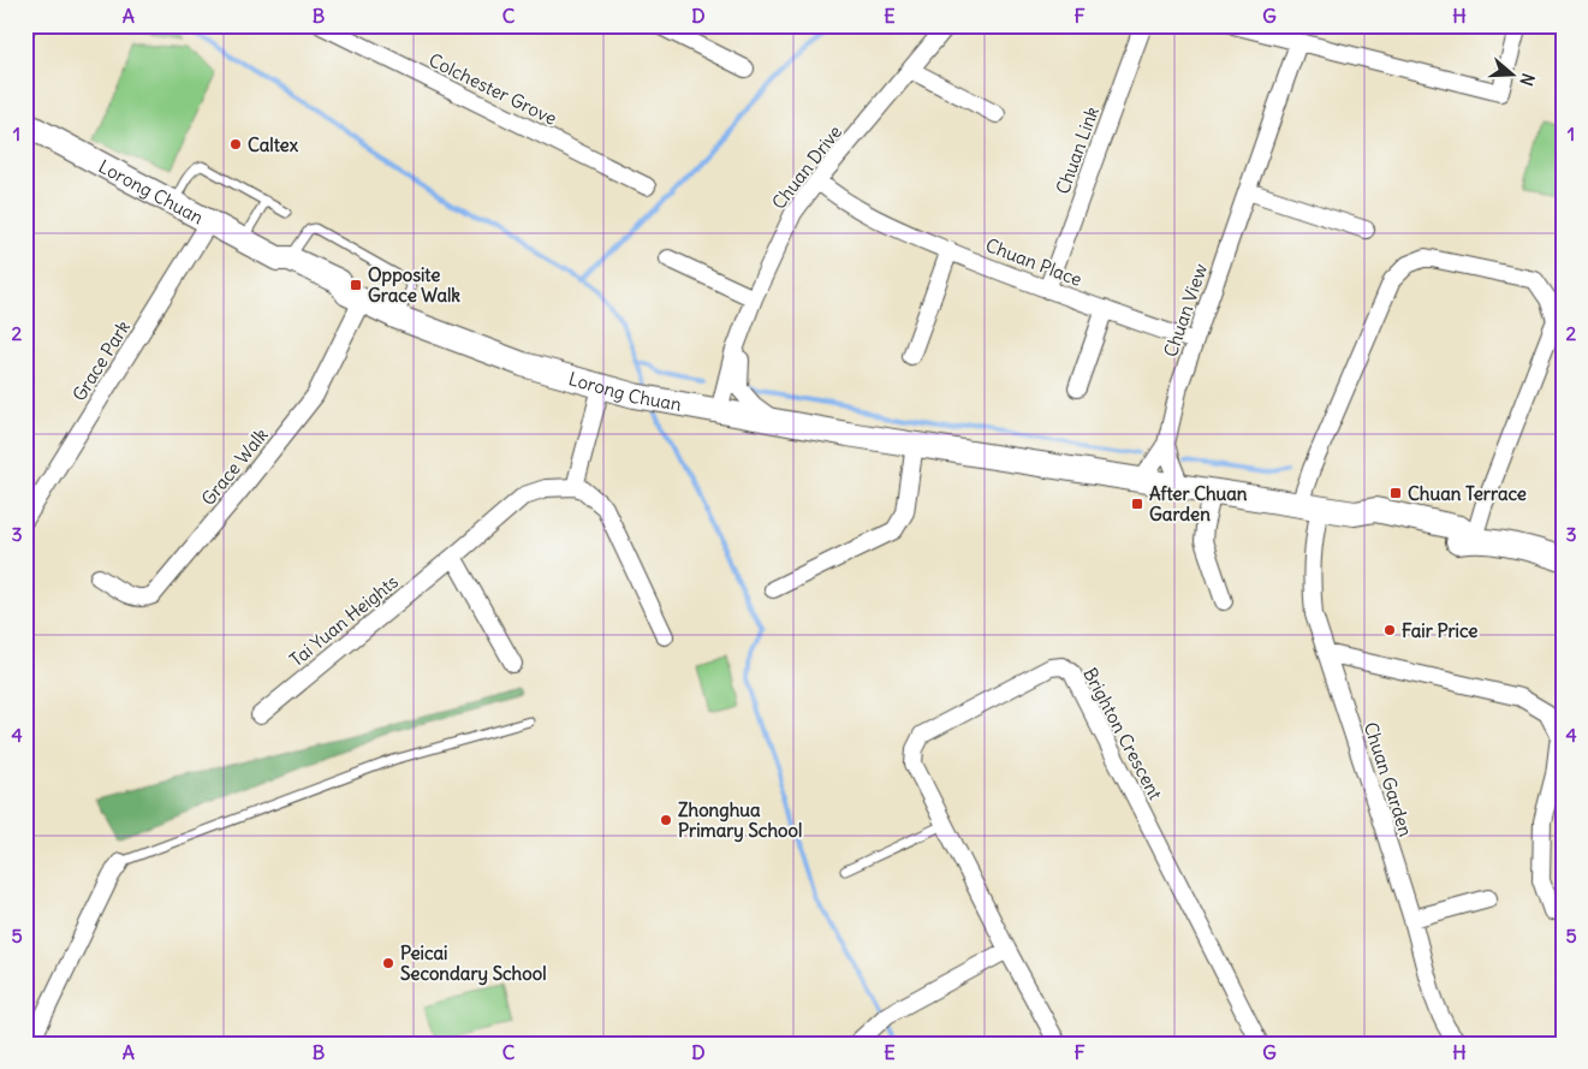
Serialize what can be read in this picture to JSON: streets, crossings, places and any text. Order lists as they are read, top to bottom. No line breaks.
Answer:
{"streets":{"street":["Colchester Grove","Chuan Link","Chuan Drive","Lorong Chuan","Chuan Place","Chuan View","Grace Park","Grace Walk","Tai Yuan Heights","Brighton Crescent","Chuan Garden"]},"crossings":[["Chuan Link","Chuan Place"],["Chuan Drive","Lorong Chuan"],["Chuan Drive","Chuan Place"],["Lorong Chuan","Chuan View"],["Lorong Chuan","Grace Park"],["Lorong Chuan","Grace Walk"],["Lorong Chuan","Chuan Garden"],["Chuan Place","Chuan View"]],"places":{"other":["Caltex","Fair Price","Zhonghua Primary School","Peicai Secondary School"],"transit":["Opposite Grace Walk","Chuan Terrace","After Chuan Garden"]},"north":"right","grid":{"columns":["A","B","C","D","E","F","G","H"],"rows":["1","2","3","4","5"]}}
